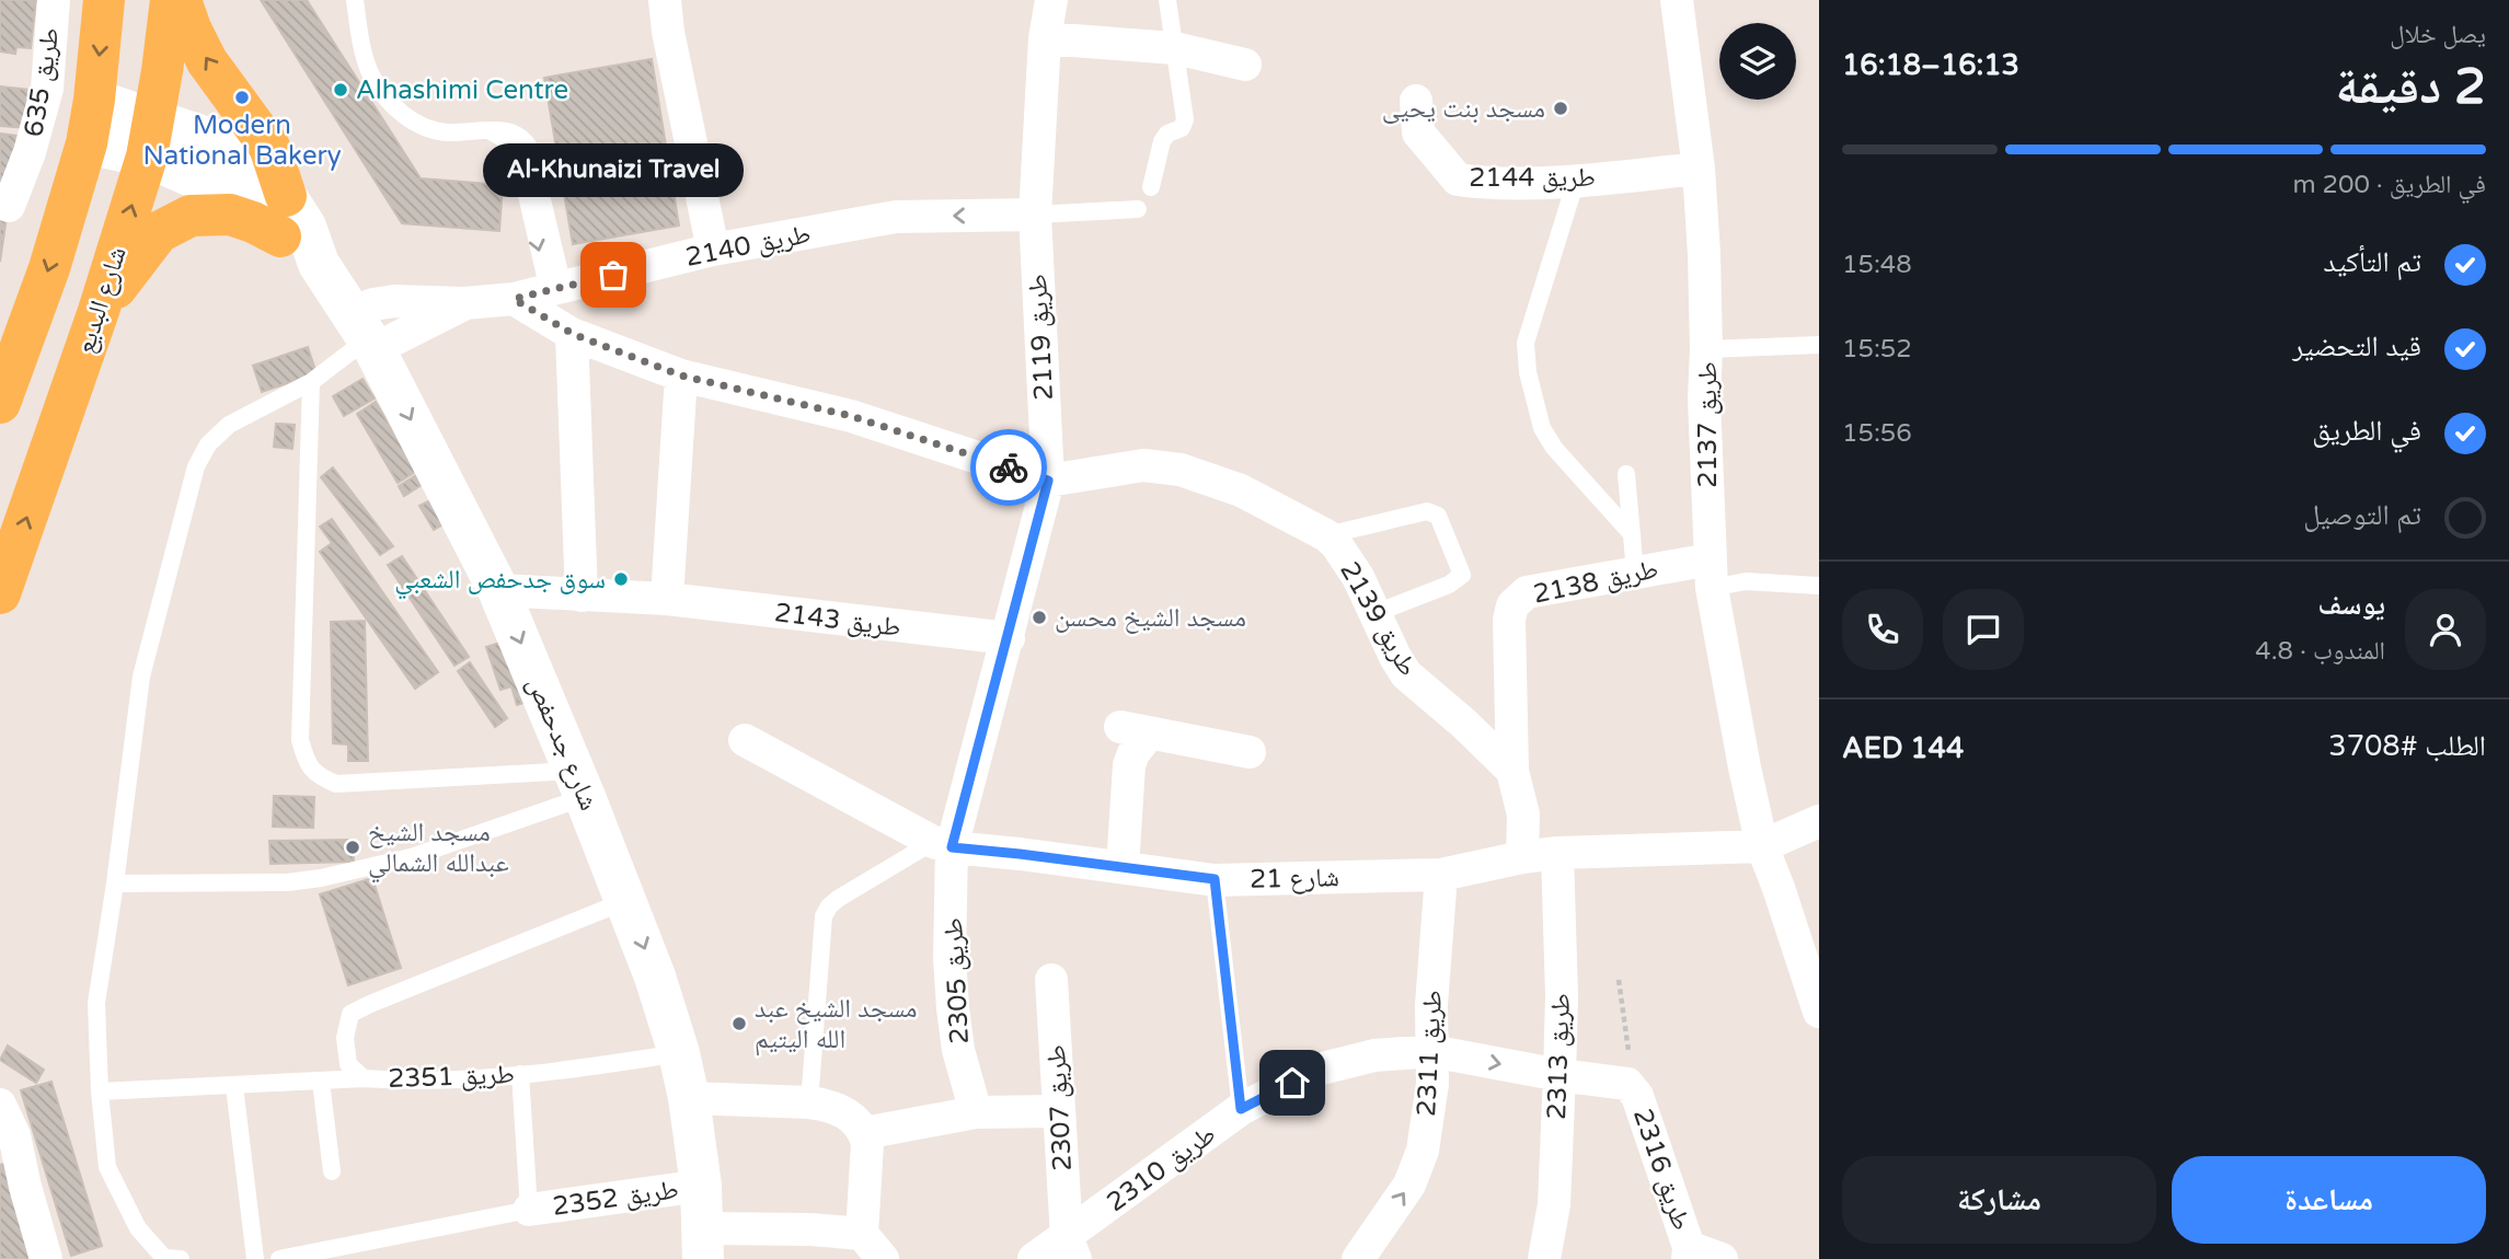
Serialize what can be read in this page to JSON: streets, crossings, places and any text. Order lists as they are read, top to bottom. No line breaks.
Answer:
{"streets":{"main road":["شارع البديع"],"street":["طريق 635","طريق 2144","طريق 2140","طريق 2119","طريق 2137","طريق 2138","طريق 2139","طريق 2143","شارع جدحفص","شارع 21","طريق 2305","طريق 2311","طريق 2313","طريق 2307","طريق 2310","طريق 2316","طريق 2352"],"lane":["طريق 2351"]},"crossings":[["طريق 2144","طريق 2137"],["طريق 2140","طريق 2119"],["طريق 2140","شارع جدحفص"],["شارع البديع","شارع جدحفص"],["طريق 2119","طريق 2139"],["طريق 2119","طريق 2143"],["طريق 2119","شارع 21"],["طريق 2119","طريق 2305"],["طريق 2137","طريق 2138"],["طريق 2137","شارع 21"],["طريق 2138","طريق 2139"],["طريق 2143","شارع جدحفص"],["شارع جدحفص","طريق 2351"],["شارع جدحفص","طريق 2352"],["شارع 21","طريق 2305"],["شارع 21","طريق 2311"],["شارع 21","طريق 2313"],["طريق 2311","طريق 2310"],["طريق 2313","طريق 2310"],["طريق 2313","طريق 2316"],["طريق 2351","طريق 2352"],["طريق 2307","طريق 2310"],["طريق 2310","طريق 2316"]],"one_way":["طريق 2140","طريق 2311"],"places":["Alhashimi Centre","Modern National Bakery","مسجد بنت يحيى","Al-Khunaizi Travel","سوق جدحفص الشعبي","مسجد الشيخ محسن","مسجد الشيخ عبدالله الشمالي","مسجد الشيخ عبد الله اليتيم"],"page":{"heading":["2 دقيقة","يصل خلال","16:13–16:18"],"panel":["يوسف","المندوب · 4.8","الطلب #3708","AED 144"],"bar":"في الطريق · 200 m","bubble":"Al-Khunaizi Travel","list":[["تم التأكيد","15:48"],["قيد التحضير","15:52"],["في الطريق","15:56"],"تم التوصيل"],"buttons":["مساعدة","مشاركة"]}}
